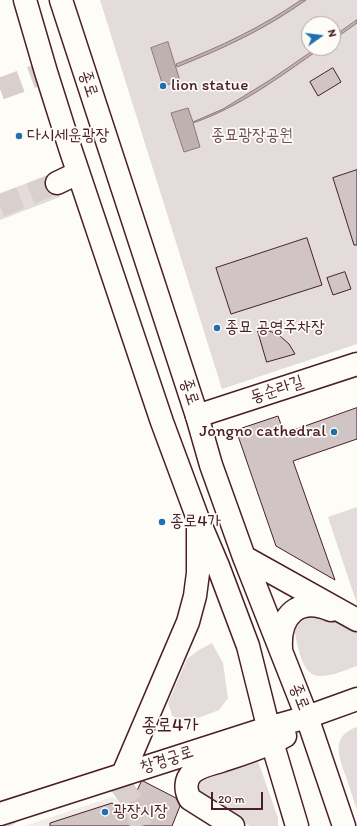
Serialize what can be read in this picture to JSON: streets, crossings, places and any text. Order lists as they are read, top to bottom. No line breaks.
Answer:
{"streets":{"main road":["종로","동순라길","창경궁로"]},"crossings":[["종로","동순라길"],["종로","창경궁로"]],"districts":["종로4가"],"parks":["종묘광장공원"],"places":["lion statue","다시세운광장","종묘 공영주차장","Jongno cathedral","종로4가","광장시장"],"scale_bar":"20 m","north":"right"}
